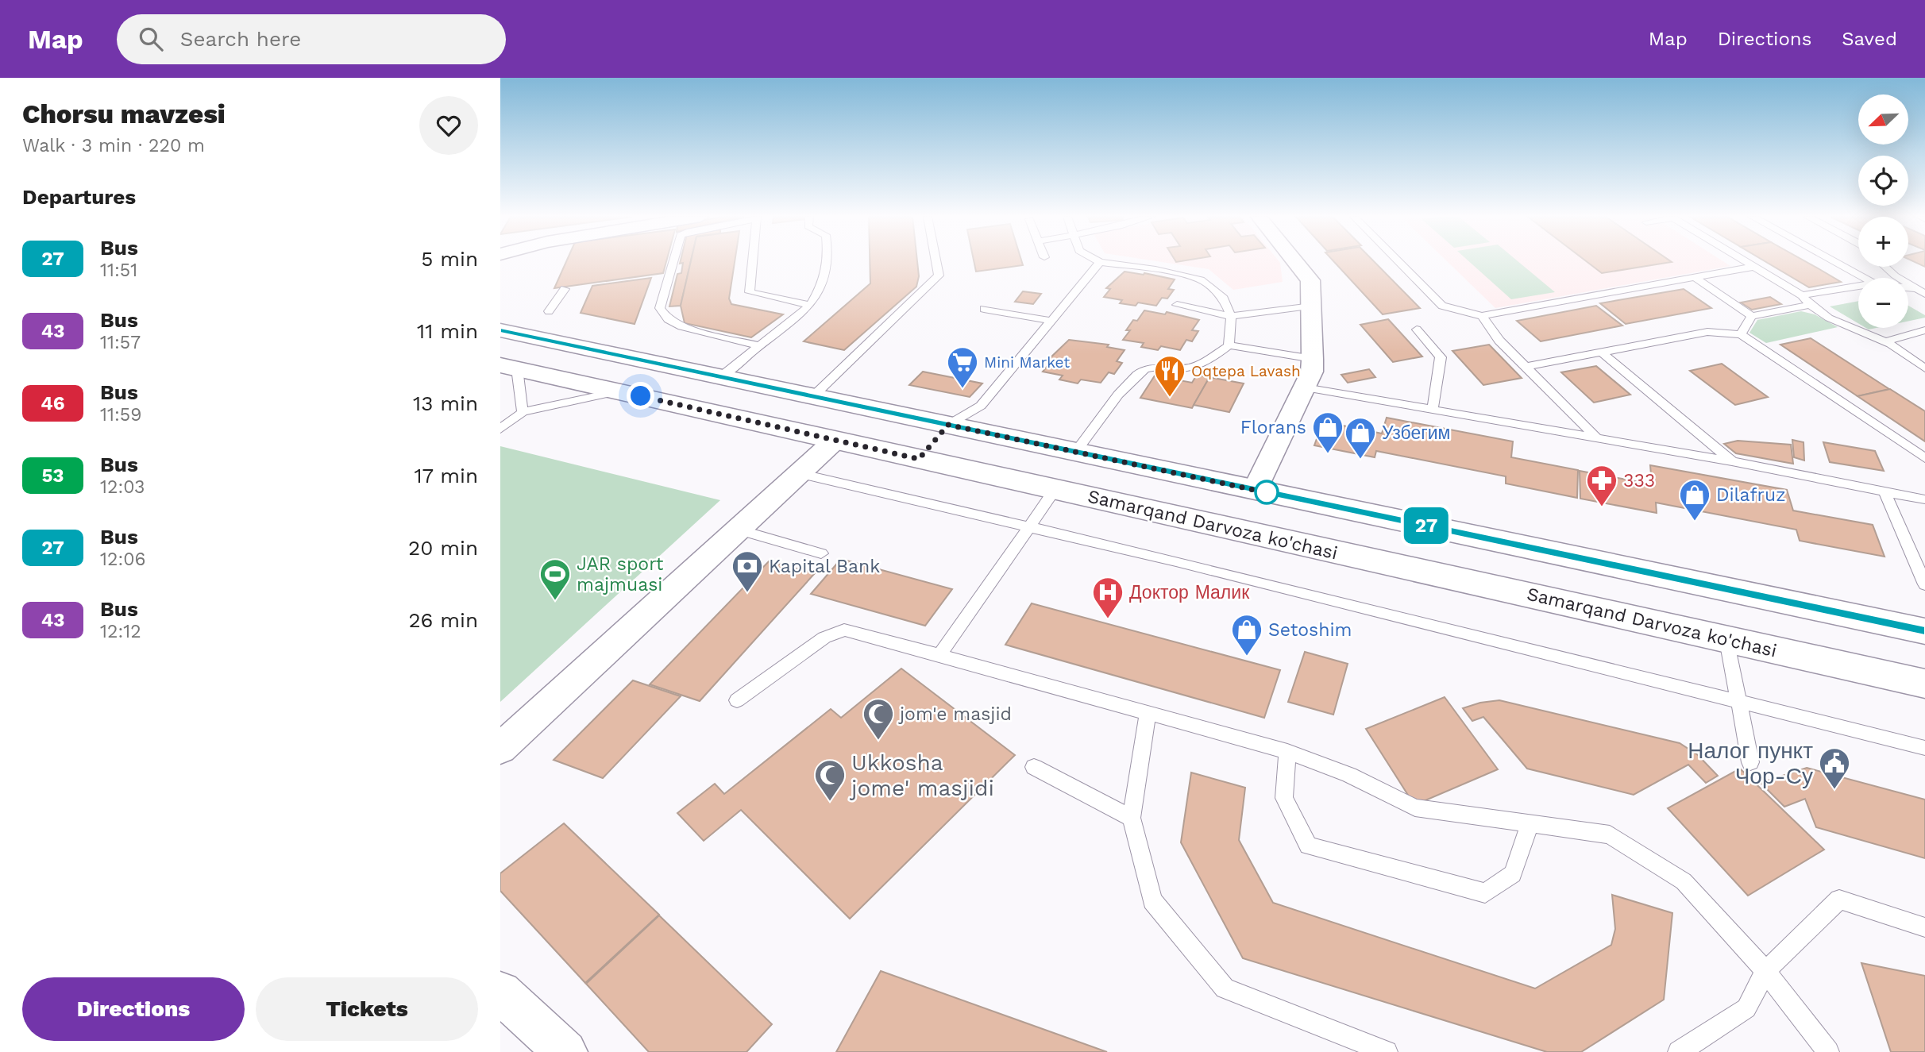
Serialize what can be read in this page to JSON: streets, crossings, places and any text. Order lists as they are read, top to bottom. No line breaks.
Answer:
{"streets":{"main road":["Samarqand Darvoza ko'chasi"]},"places":{"supermarket":["Mini Market"],"restaurant":["Oqtepa Lavash"],"shop":["Florans","Узбегим","Dilafruz","Setoshim"],"pharmacy":["333"],"bank":["Kapital Bank"],"sports":["JAR sport majmuasi"],"hospital":["Доктор Малик"],"mosque":["jom'e masjid","Ukkosha jome' masjidi"],"public building":["Налог пункт Чор-Су"]},"lines":["bus line 27"],"north":"bottom left","page":{"header":"Map","search":"Search here","nav":["Map","Directions","Saved"],"heading":[["Chorsu mavzesi","Walk · 3 min · 220 m"],"Departures"],"on_map":"27","map_buttons":["+","−"],"list":[{"mark":"27","name":"Bus","note":"11:51","value":"5 min"},{"mark":"43","name":"Bus","note":"11:57","value":"11 min"},{"mark":"46","name":"Bus","note":"11:59","value":"13 min"},{"mark":"53","name":"Bus","note":"12:03","value":"17 min"},{"mark":"27","name":"Bus","note":"12:06","value":"20 min"},{"mark":"43","name":"Bus","note":"12:12","value":"26 min"}],"buttons":["Directions","Tickets"]}}
